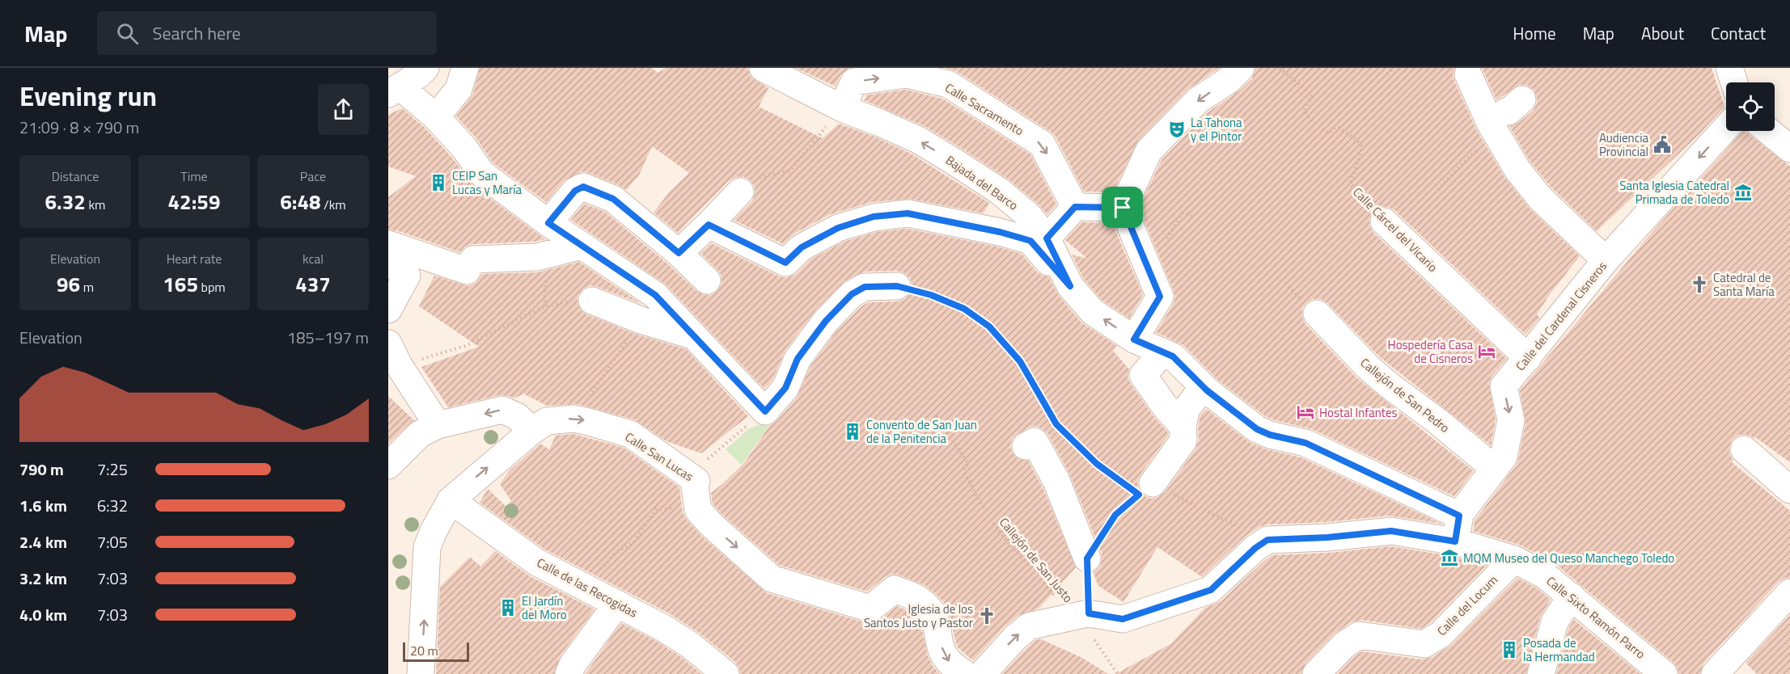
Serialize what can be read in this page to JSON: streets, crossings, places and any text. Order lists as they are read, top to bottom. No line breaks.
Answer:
{"streets":{"street":["Calle Sacramento","Bajada del Barco","Calle Cárcel del Vicario","Calle del Cardenal Cisneros","Callejón de San Pedro","Calle San Lucas","Calle de las Recogidas","Calle del Locum","Calle Sixto Ramón Parro"],"path":["Callejón de San Justo"]},"crossings":[["Calle Sacramento","Bajada del Barco"],["Bajada del Barco","Calle del Cardenal Cisneros"],["Calle Cárcel del Vicario","Calle del Cardenal Cisneros"],["Calle del Cardenal Cisneros","Callejón de San Pedro"],["Calle del Cardenal Cisneros","Calle Sixto Ramón Parro"],["Calle San Lucas","Calle de las Recogidas"],["Callejón de San Justo","Calle Sixto Ramón Parro"],["Calle del Locum","Calle Sixto Ramón Parro"]],"one_way":["Calle Sacramento","Bajada del Barco","Calle del Cardenal Cisneros"],"places":{"theatre":["La Tahona y el Pintor"],"public building":["Audiencia Provincial"],"building":["CEIP San Lucas y María","Convento de San Juan de la Penitencia","El Jardín del Moro","Posada de la Hermandad"],"museum":["Santa Iglesia Catedral Primada de Toledo","MQM Museo del Queso Manchego Toledo"],"church":["Catedral de Santa María","Iglesia de los Santos Justo y Pastor"],"hotel":["Hospedería Casa de Cisneros","Hostal Infantes"]},"scale_bar":"20 m","page":{"header":"Map","search":"Search here","nav":["Home","Map","About","Contact"],"heading":["Evening run","21:09 · 8 × 790 m"],"stats":[["Distance","6.32 km"],["Time","42:59"],["Pace","6:48 /km"],["Elevation","96 m"],["Heart rate","165 bpm"],["kcal","437"]],"chart":["Elevation","185–197 m"],"list":[{"name":"790 m","note":"7:25"},{"name":"1.6 km","note":"6:32"},{"name":"2.4 km","note":"7:05"},{"name":"3.2 km","note":"7:03"},{"name":"4.0 km","note":"7:03"}],"scale":"20 m"}}
